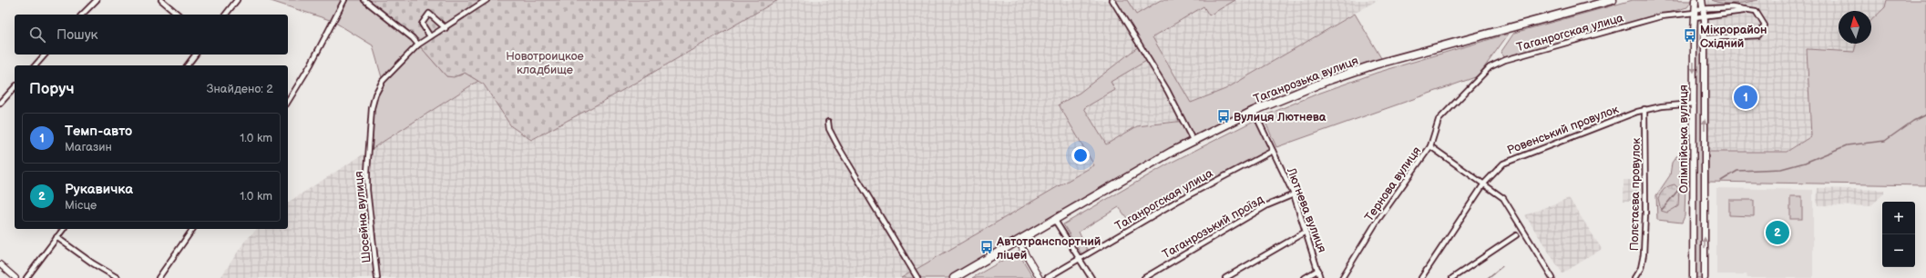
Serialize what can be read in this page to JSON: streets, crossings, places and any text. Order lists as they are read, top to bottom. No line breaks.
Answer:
{"streets":{"highway":["Таганрозька вулиця"],"main road":["Таганрогская улица","Ровенський провулок","Олімпійська вулиця"],"street":["Тернова вулиця","Полєтаєва провулок","Лютнева вулиця","Шосейна вулиця","Таганрозький проїзд"]},"crossings":[["Таганрогская улица","Олімпійська вулиця"],["Таганрогская улица","Тернова вулиця"],["Таганрогская улица","Лютнева вулиця"],["Таганрозька вулиця","Лютнева вулиця"],["Ровенський провулок","Олімпійська вулиця"],["Ровенський провулок","Полєтаєва провулок"],["Лютнева вулиця","Таганрозький проїзд"]],"parks":["Новотроицкое кладбище"],"places":{"bus stop":["Мікрорайон Східний","Вулиця Лютнева","Автотранспортний ліцей"]},"north":"top","page":{"search":"Пошук","heading":["Поруч","Знайдено: 2"],"pins":["1","2"],"list":[{"mark":"1","name":"Темп-авто","note":"Магазин","value":"1.0 km"},{"mark":"2","name":"Рукавичка","note":"Місце","value":"1.0 km"}],"map_buttons":["+","−"]}}
